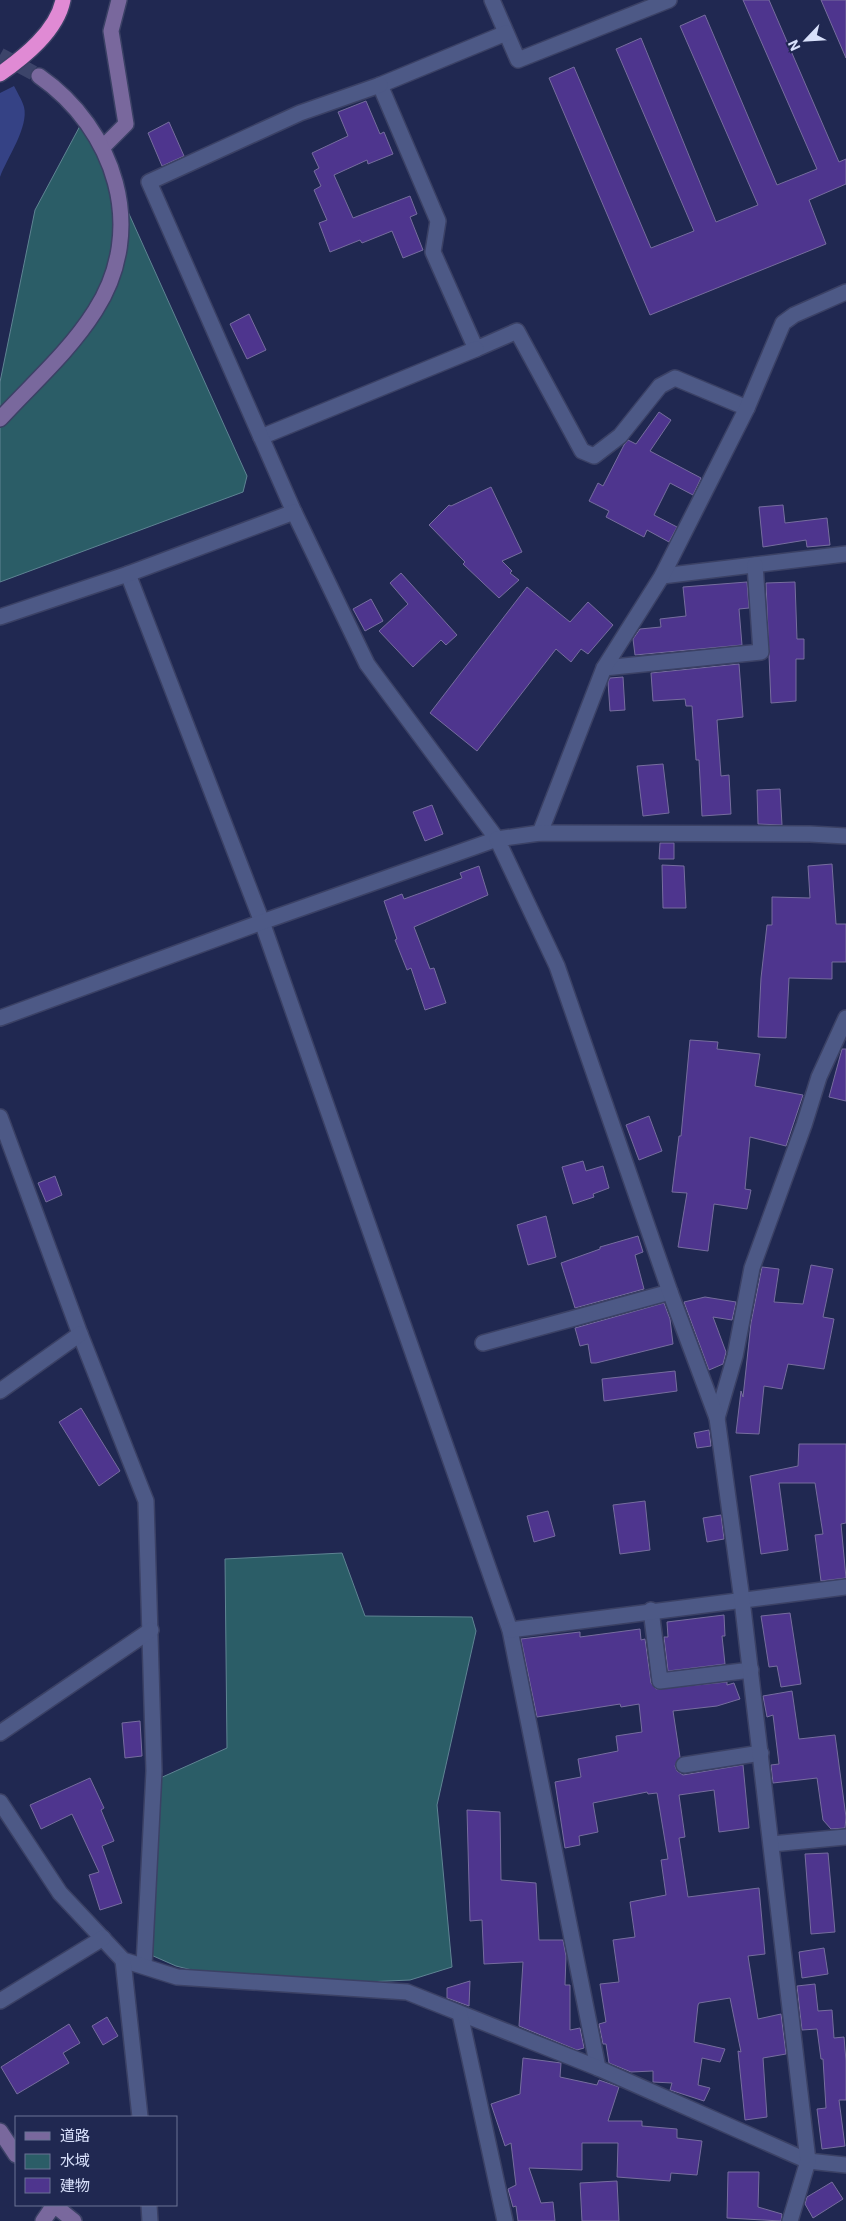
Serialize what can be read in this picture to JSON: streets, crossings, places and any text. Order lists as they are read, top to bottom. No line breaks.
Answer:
{"legend":["道路","水域","建物"],"north":"bottom left"}
